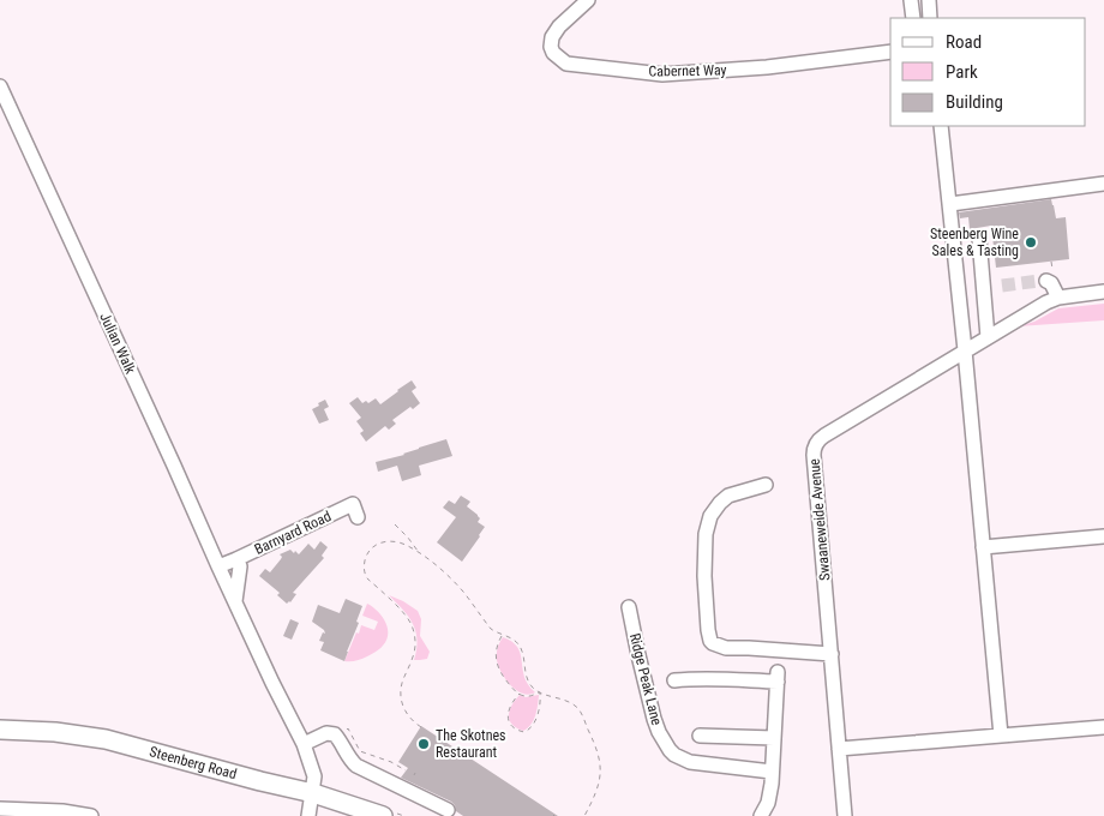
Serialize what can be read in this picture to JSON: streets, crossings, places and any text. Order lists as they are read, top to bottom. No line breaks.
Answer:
{"streets":{"main road":["Steenberg Road"],"street":["Cabernet Way","Julian Walk","Swaaneweide Avenue","Barnyard Road","Ridge Peak Lane"]},"crossings":[["Julian Walk","Barnyard Road"],["Julian Walk","Steenberg Road"]],"places":["Steenberg Wine Sales & Tasting","The Skotnes Restaurant"],"legend":["Road","Park","Building"]}
